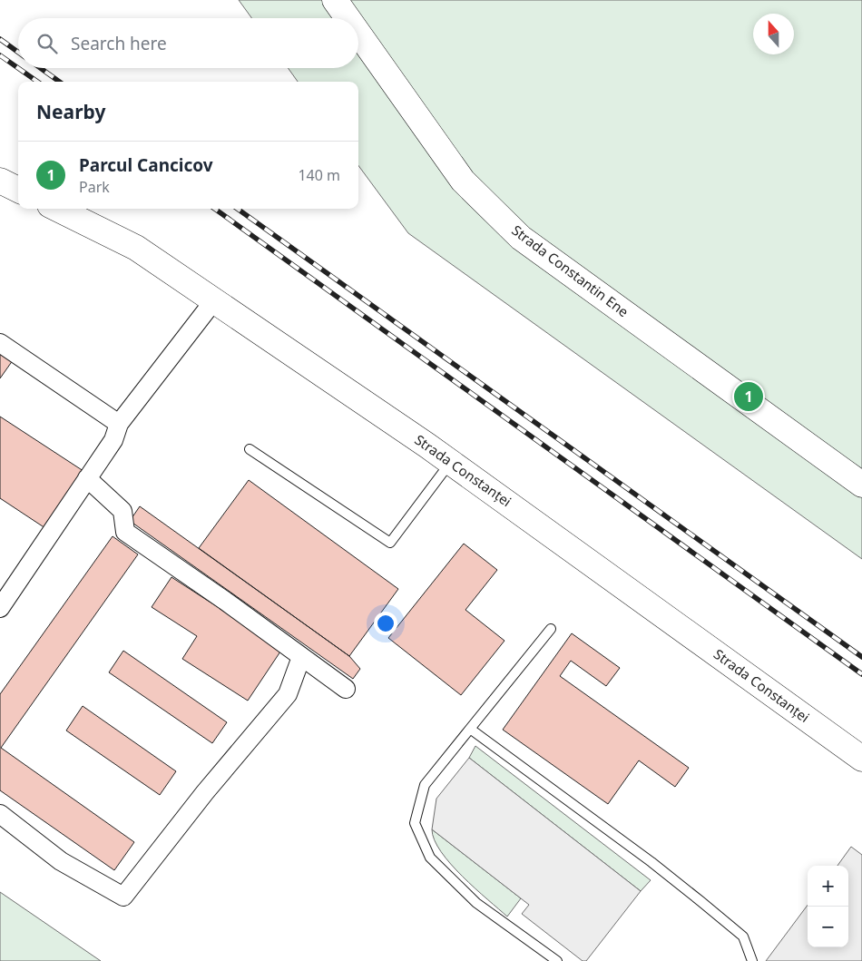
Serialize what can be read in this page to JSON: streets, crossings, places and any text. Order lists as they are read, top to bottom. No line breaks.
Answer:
{"streets":{"street":["Strada Constantin Ene","Strada Constanței"]},"north":"top","page":{"search":"Search here","heading":"Nearby","list":[{"mark":"1","name":"Parcul Cancicov","note":"Park","value":"140 m"}],"pins":"1","map_buttons":["+","−"]}}
